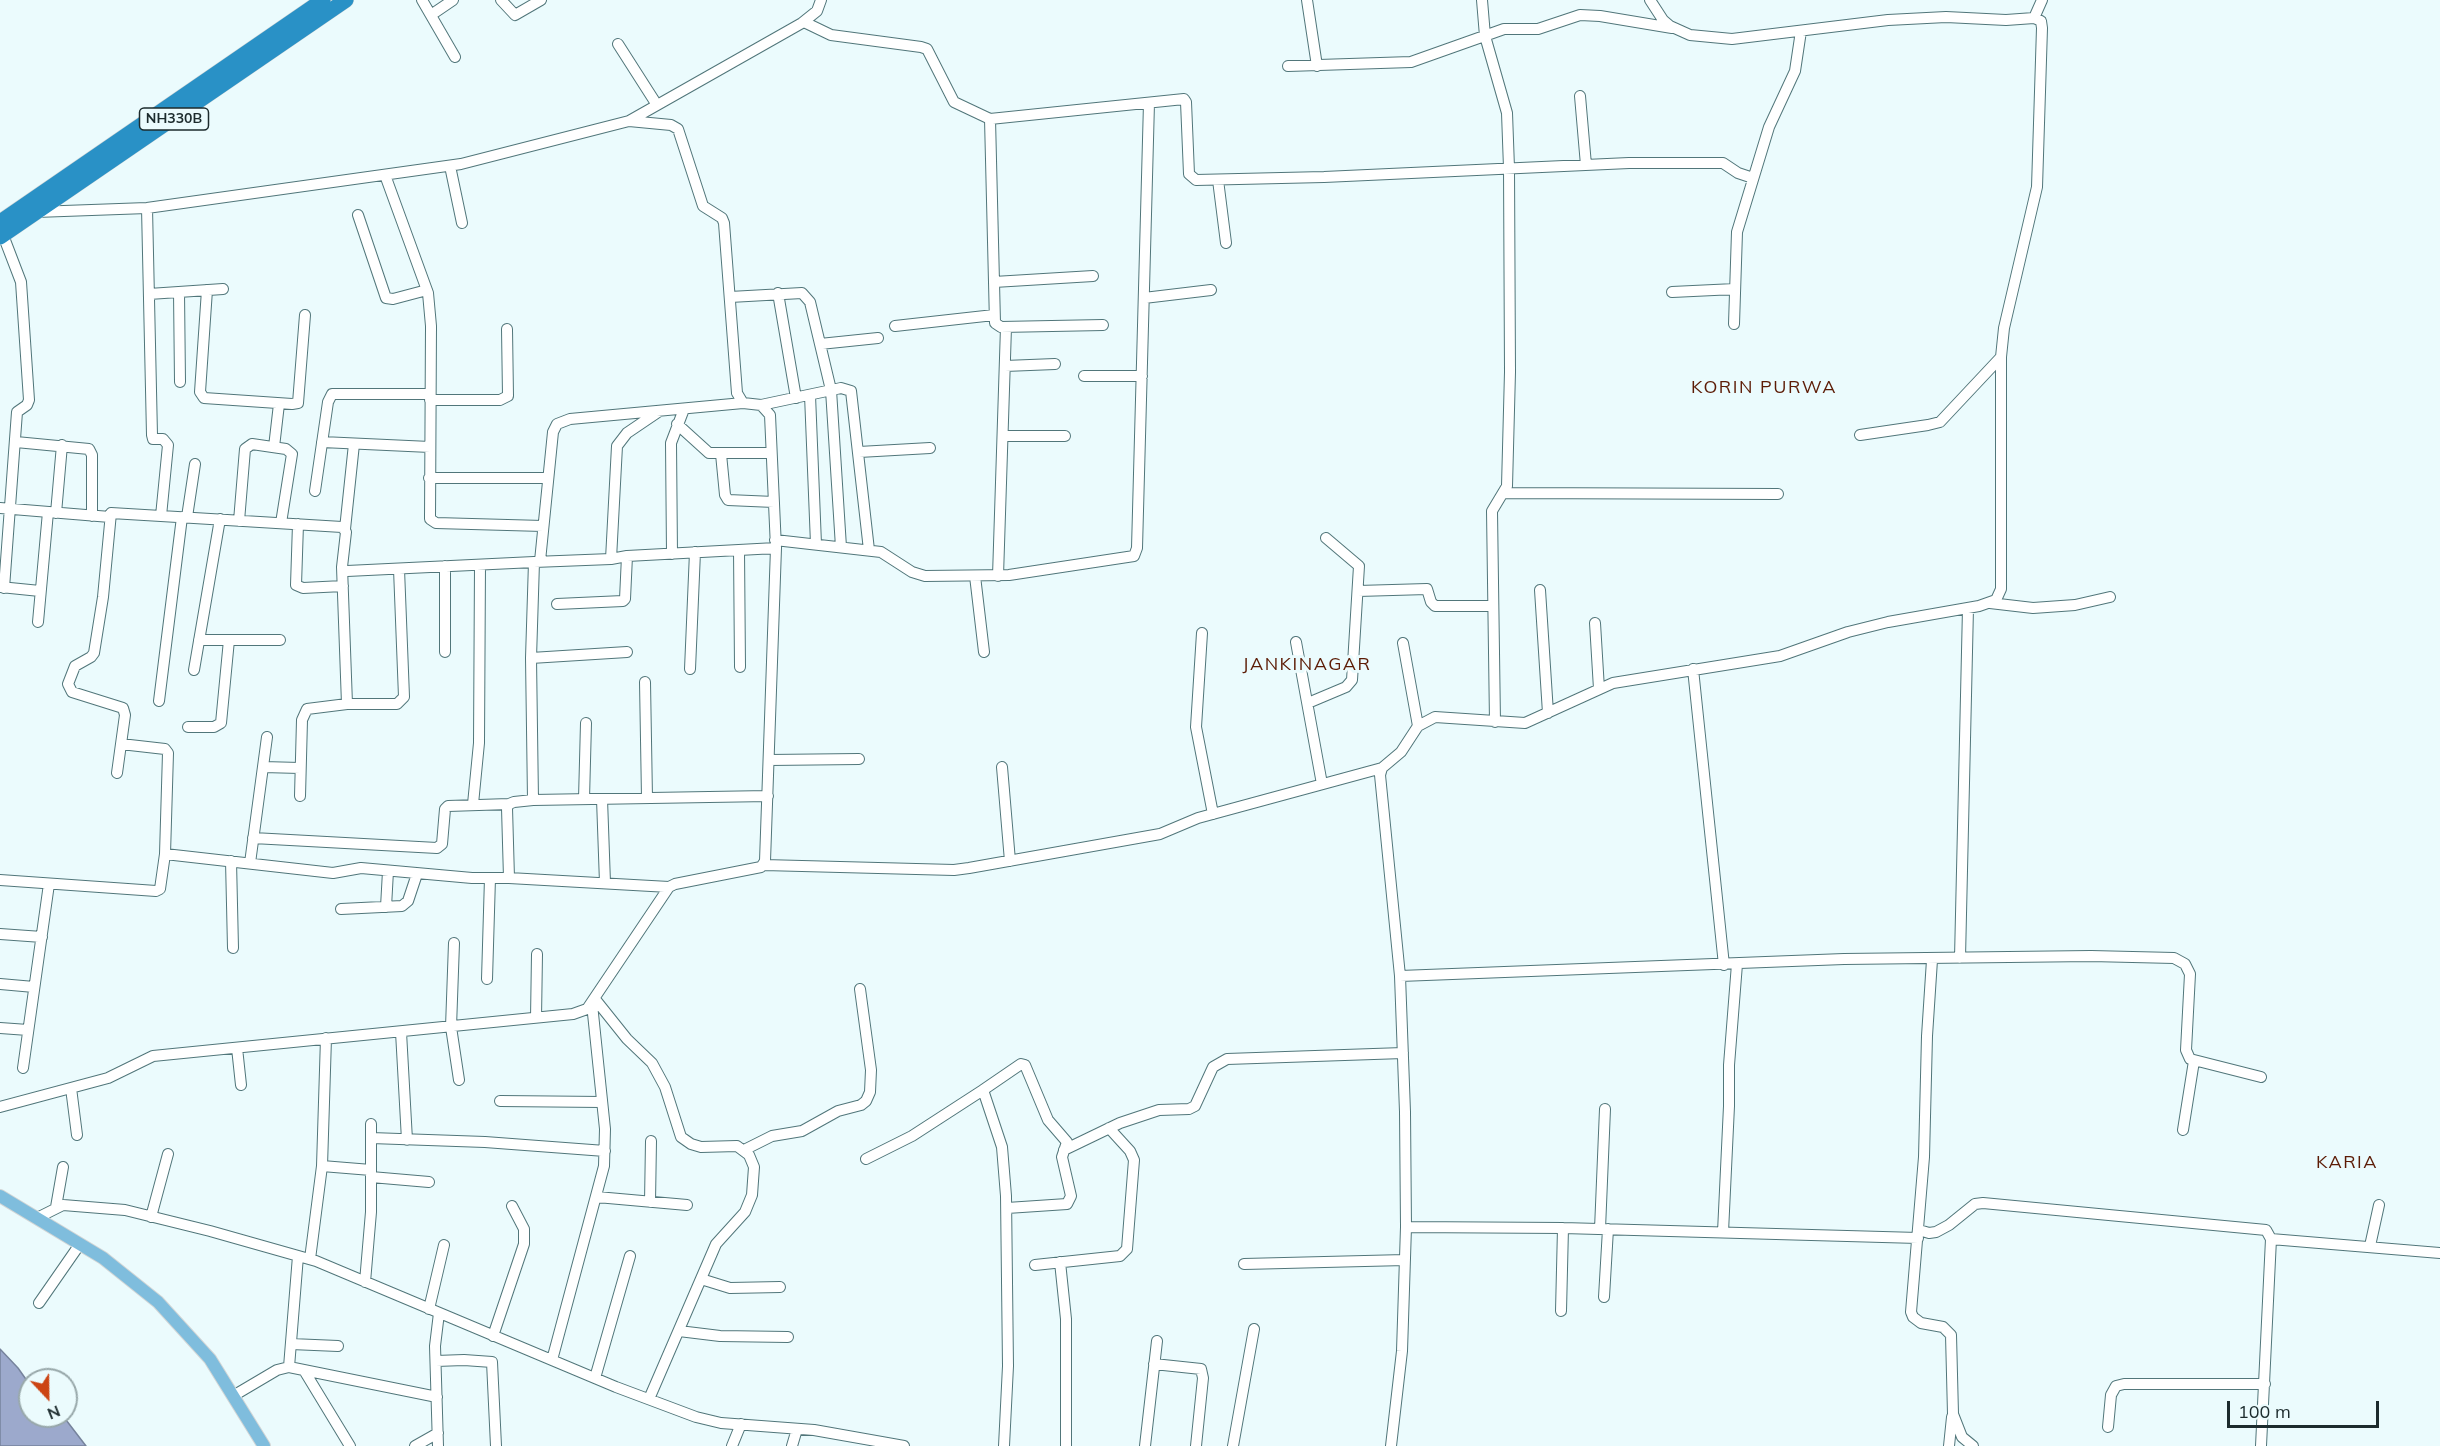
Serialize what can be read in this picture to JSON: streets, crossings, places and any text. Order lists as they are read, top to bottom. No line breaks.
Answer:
{"streets":{"highway":["NH330B"]},"districts":["KORIN PURWA","JANKINAGAR","KARIA"],"scale_bar":"100 m","north":"bottom"}
